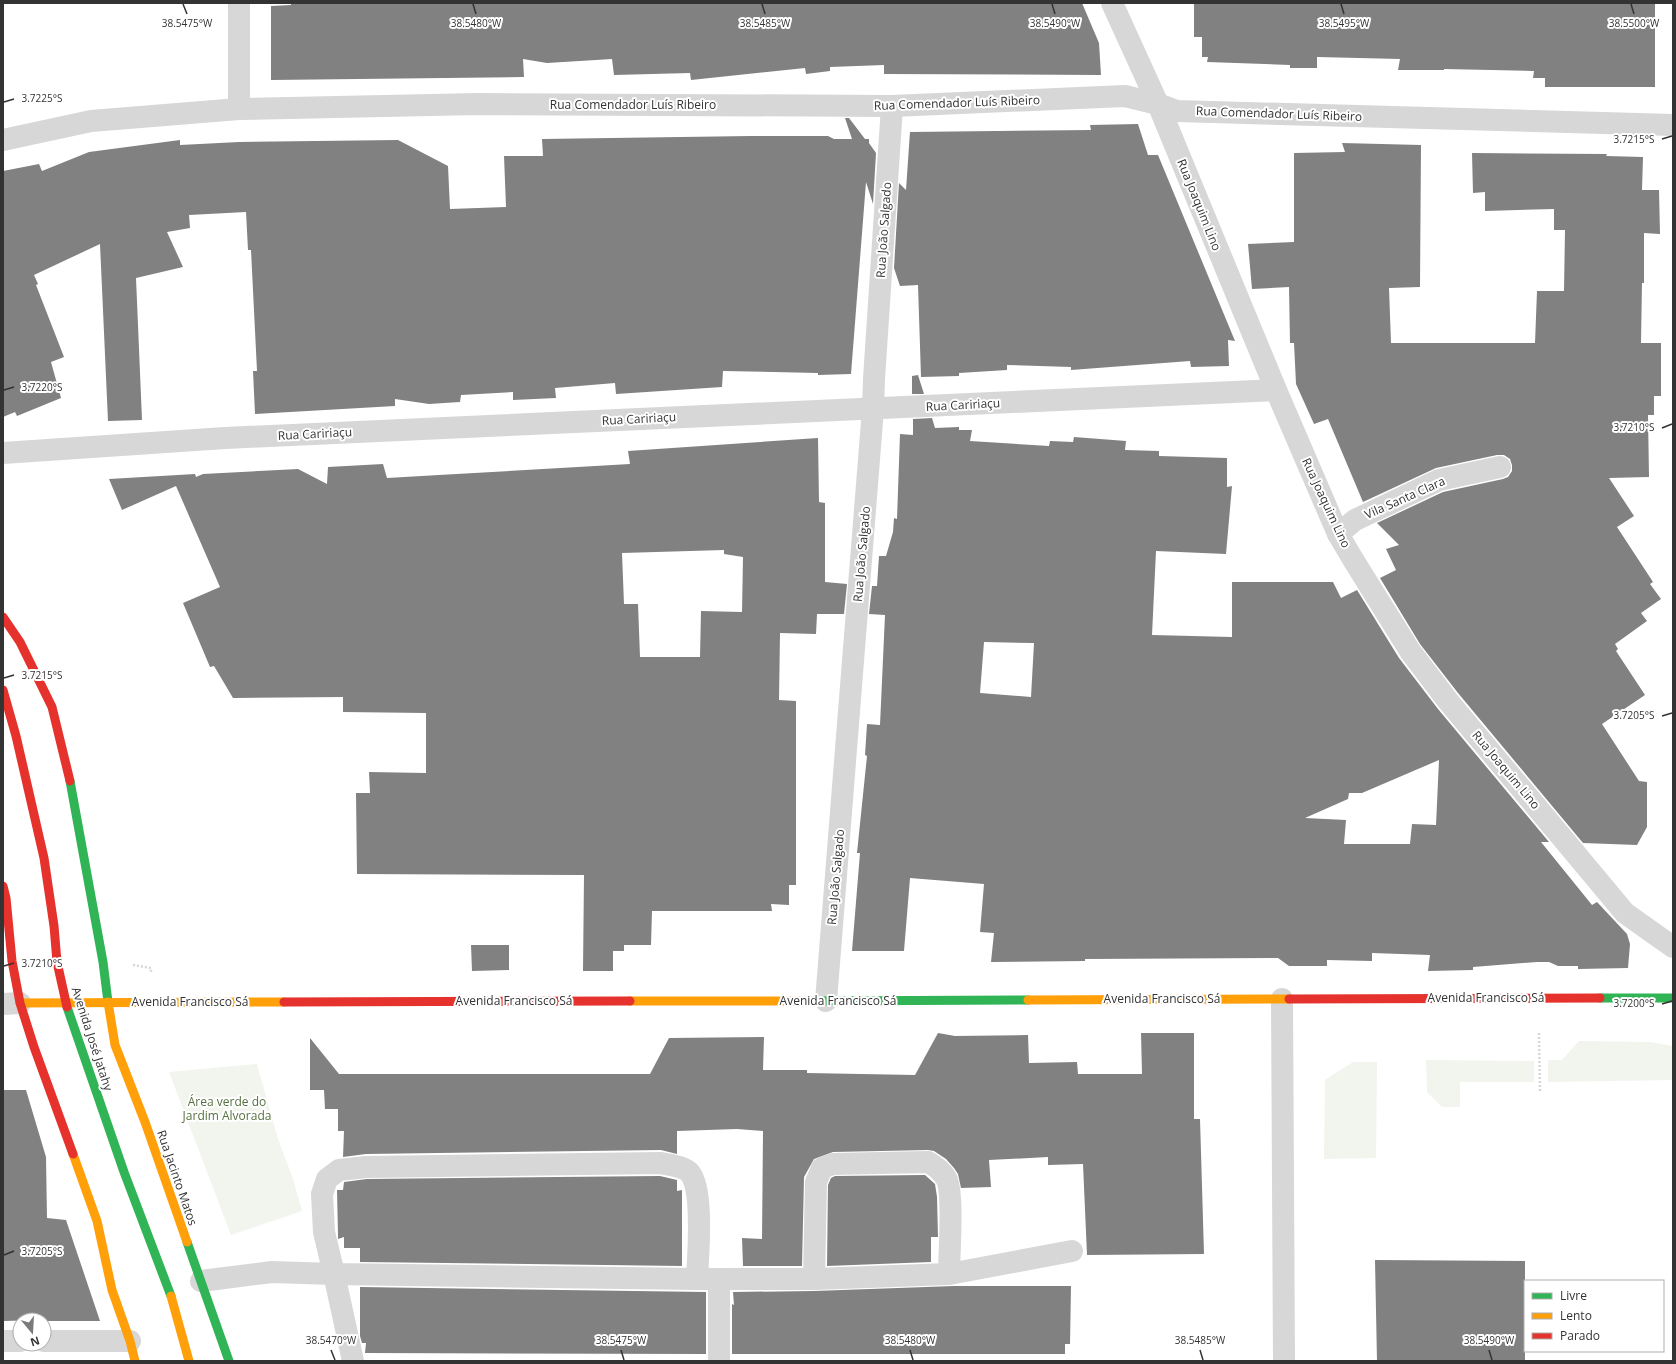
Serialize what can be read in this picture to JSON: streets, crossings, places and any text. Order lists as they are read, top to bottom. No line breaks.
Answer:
{"streets":{"main road":["Avenida Francisco Sá","Avenida José Jatahy","Rua Jacinto Matos"],"street":["Rua Comendador Luís Ribeiro","Rua Joaquim Lino","Rua João Salgado","Rua Caririaçu","Vila Santa Clara"]},"crossings":[["Rua Comendador Luís Ribeiro","Rua Joaquim Lino"],["Rua Comendador Luís Ribeiro","Rua João Salgado"],["Rua Joaquim Lino","Rua Caririaçu"],["Rua Joaquim Lino","Vila Santa Clara"],["Rua João Salgado","Rua Caririaçu"],["Rua João Salgado","Avenida Francisco Sá"],["Avenida Francisco Sá","Avenida José Jatahy"],["Avenida Francisco Sá","Rua Jacinto Matos"]],"parks":["Área verde do Jardim Alvorada"],"legend":["Livre","Lento","Parado"],"north":"bottom","coordinates":["38.5500°W","38.5475°W","38.5480°W","38.5485°W","38.5490°W","38.5495°W","3.7225°S","3.7215°S","3.7220°S","3.7210°S","3.7205°S","3.7200°S","38.5470°W"]}
